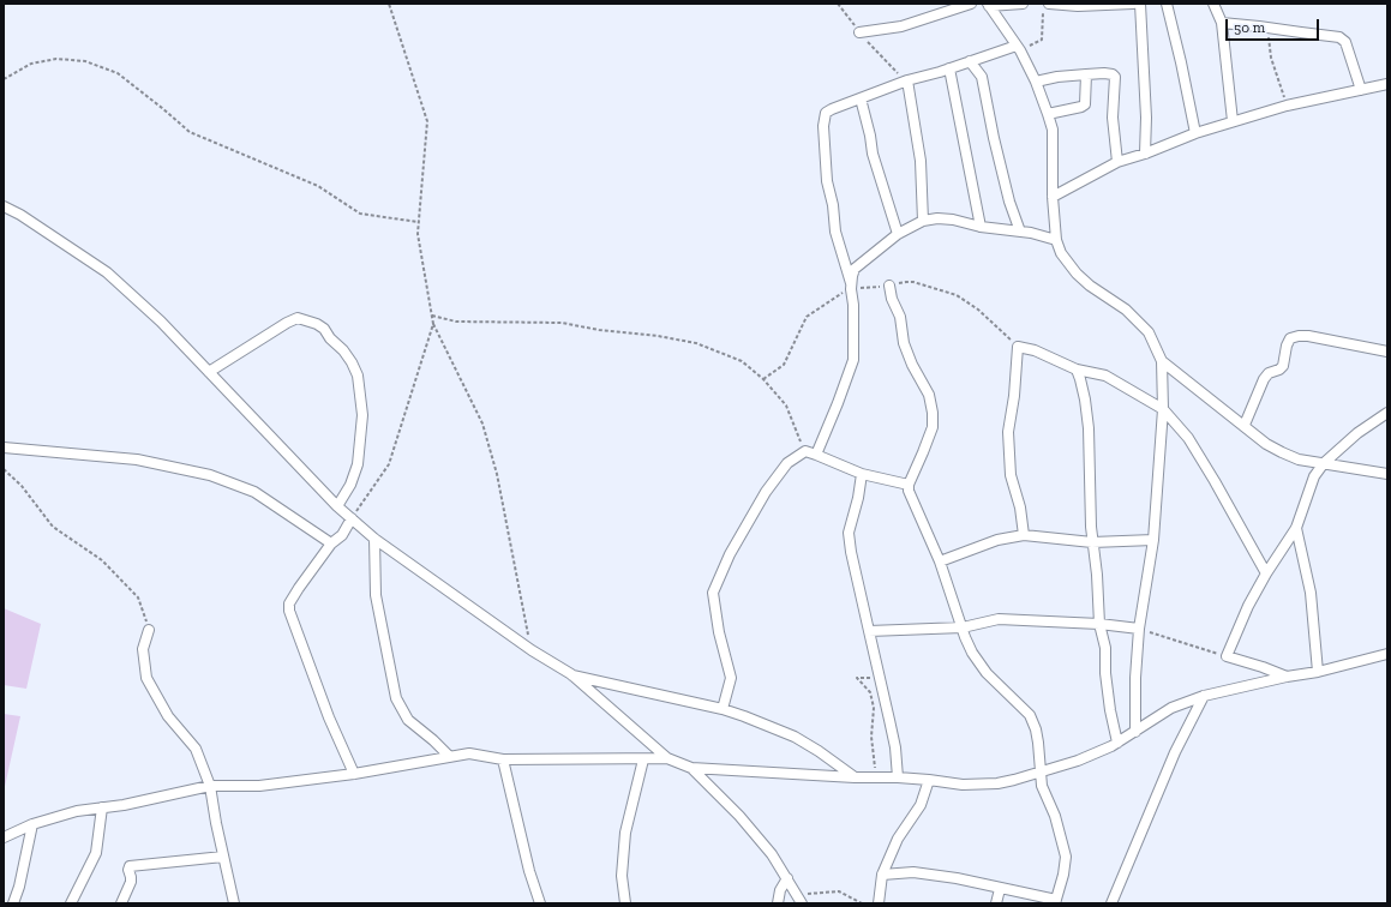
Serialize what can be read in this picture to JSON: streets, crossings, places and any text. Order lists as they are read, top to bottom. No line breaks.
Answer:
{"scale_bar":"50 m"}
